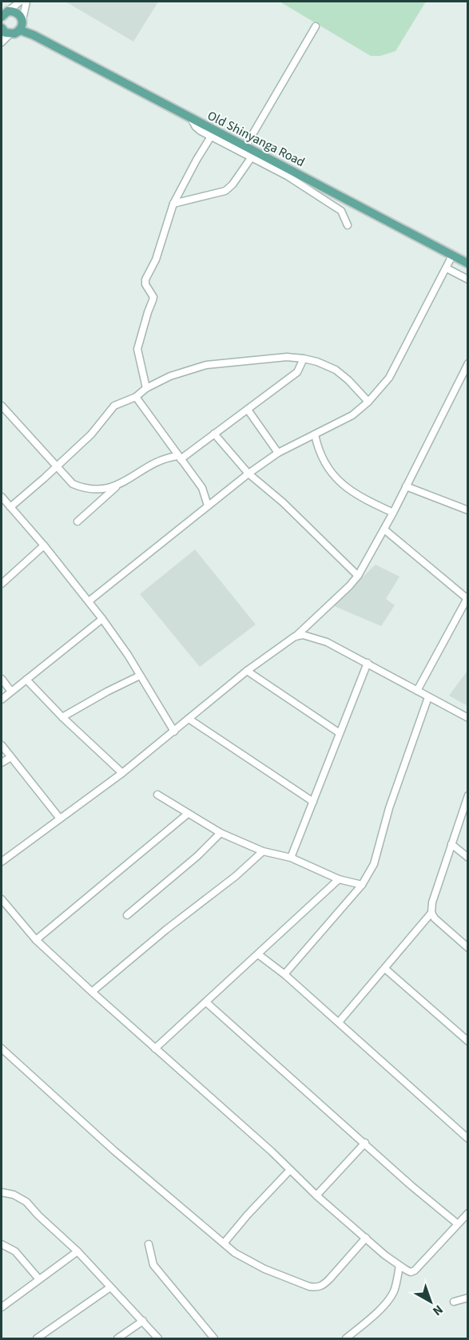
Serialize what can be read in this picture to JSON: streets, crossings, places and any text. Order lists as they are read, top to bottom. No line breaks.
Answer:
{"streets":{"main road":["Old Shinyanga Road"]},"north":"bottom right"}
